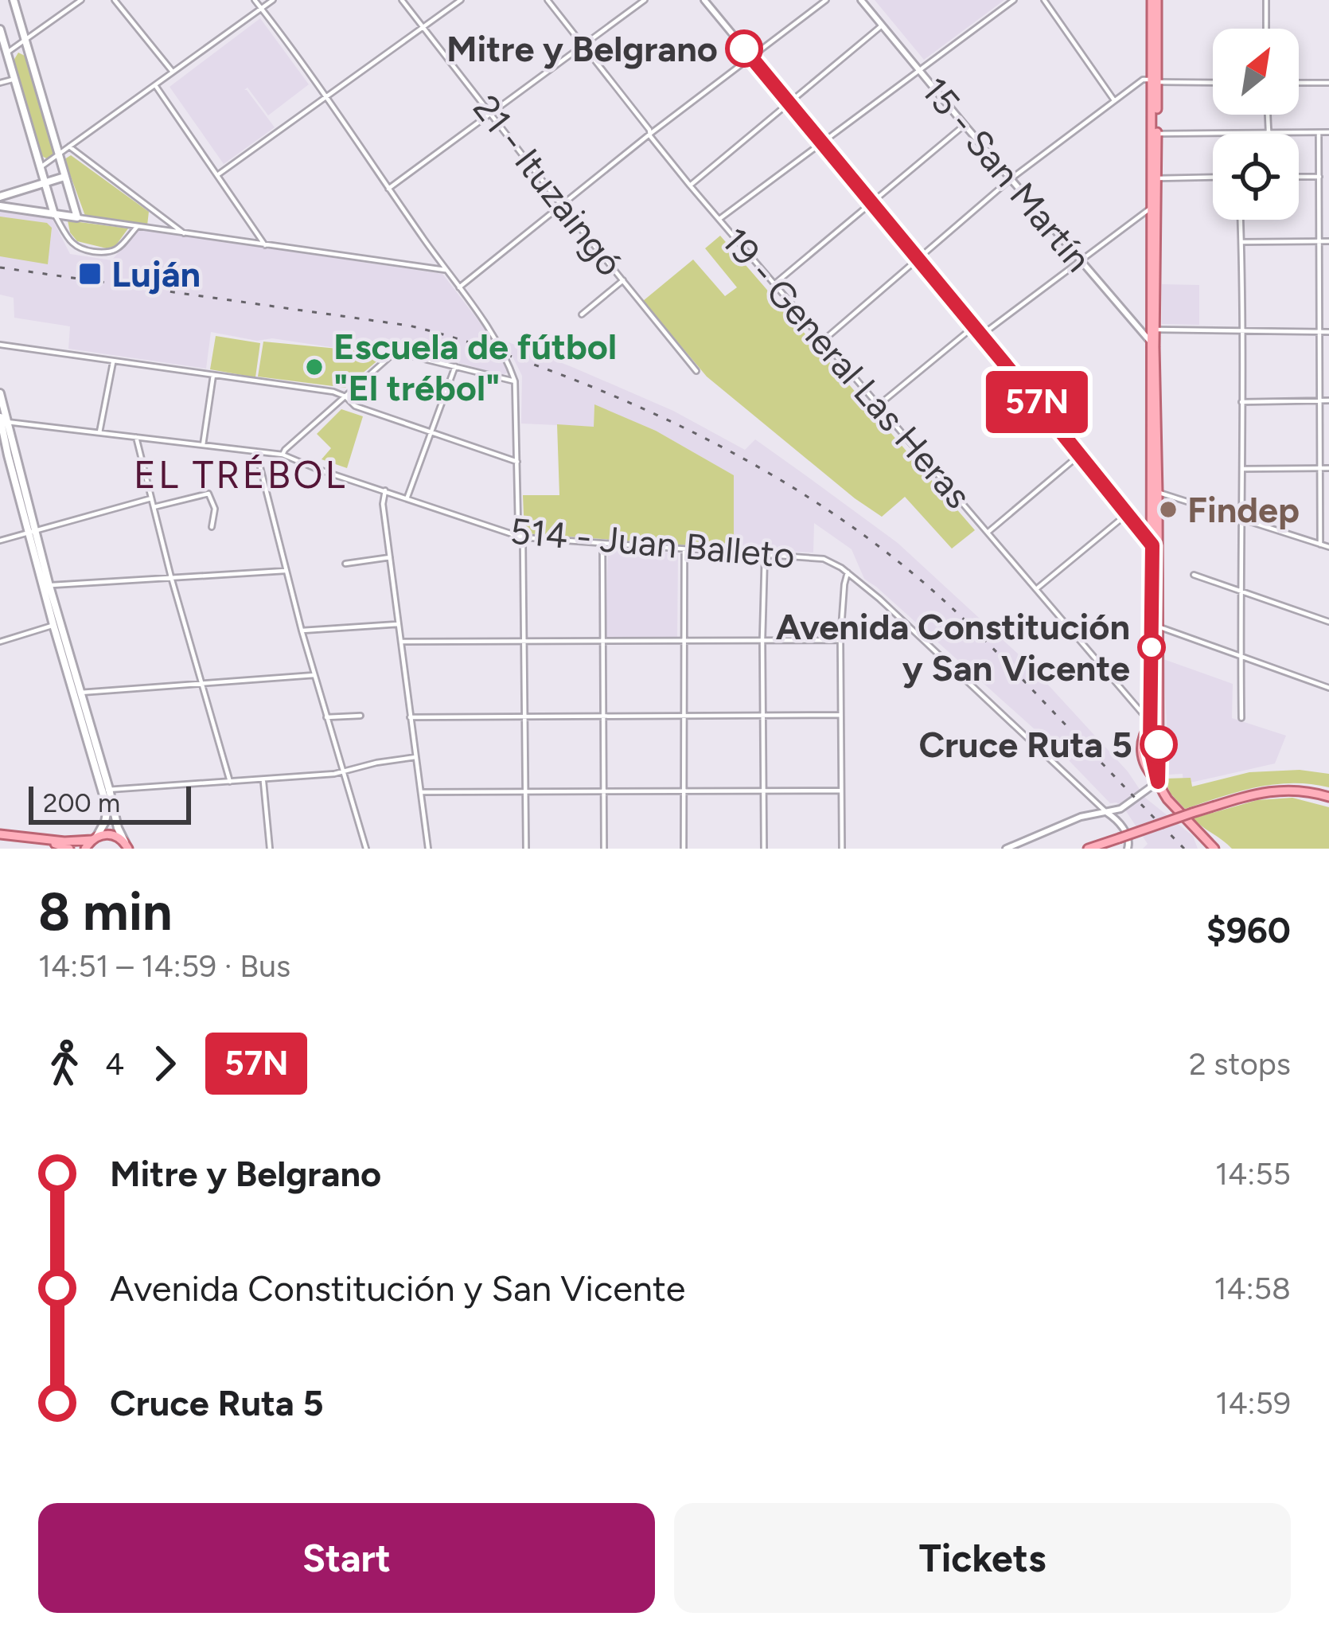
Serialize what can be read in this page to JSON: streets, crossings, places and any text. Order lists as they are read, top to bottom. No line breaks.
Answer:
{"streets":{"street":["15 - San Martín","21 - Ituzaingó","19 - General Las Heras","514 - Juan Balleto"]},"districts":["EL TRÉBOL"],"places":{"other":["Mitre y Belgrano","Escuela de fútbol \"El trébol\"","Findep","Avenida Constitución y San Vicente","Cruce Ruta 5"],"transit":["Luján"]},"lines":["bus line 57N"],"scale_bar":"200 m","north":"top right","page":{"on_map":"57N","scale":"200 m","heading":["8 min","14:51 – 14:59 · Bus","$960"],"legs":["4","57N","2 stops"],"list":[{"name":"Mitre y Belgrano","value":"14:55"},{"name":"Avenida Constitución y San Vicente","value":"14:58"},{"name":"Cruce Ruta 5","value":"14:59"}],"buttons":["Start","Tickets"]}}
